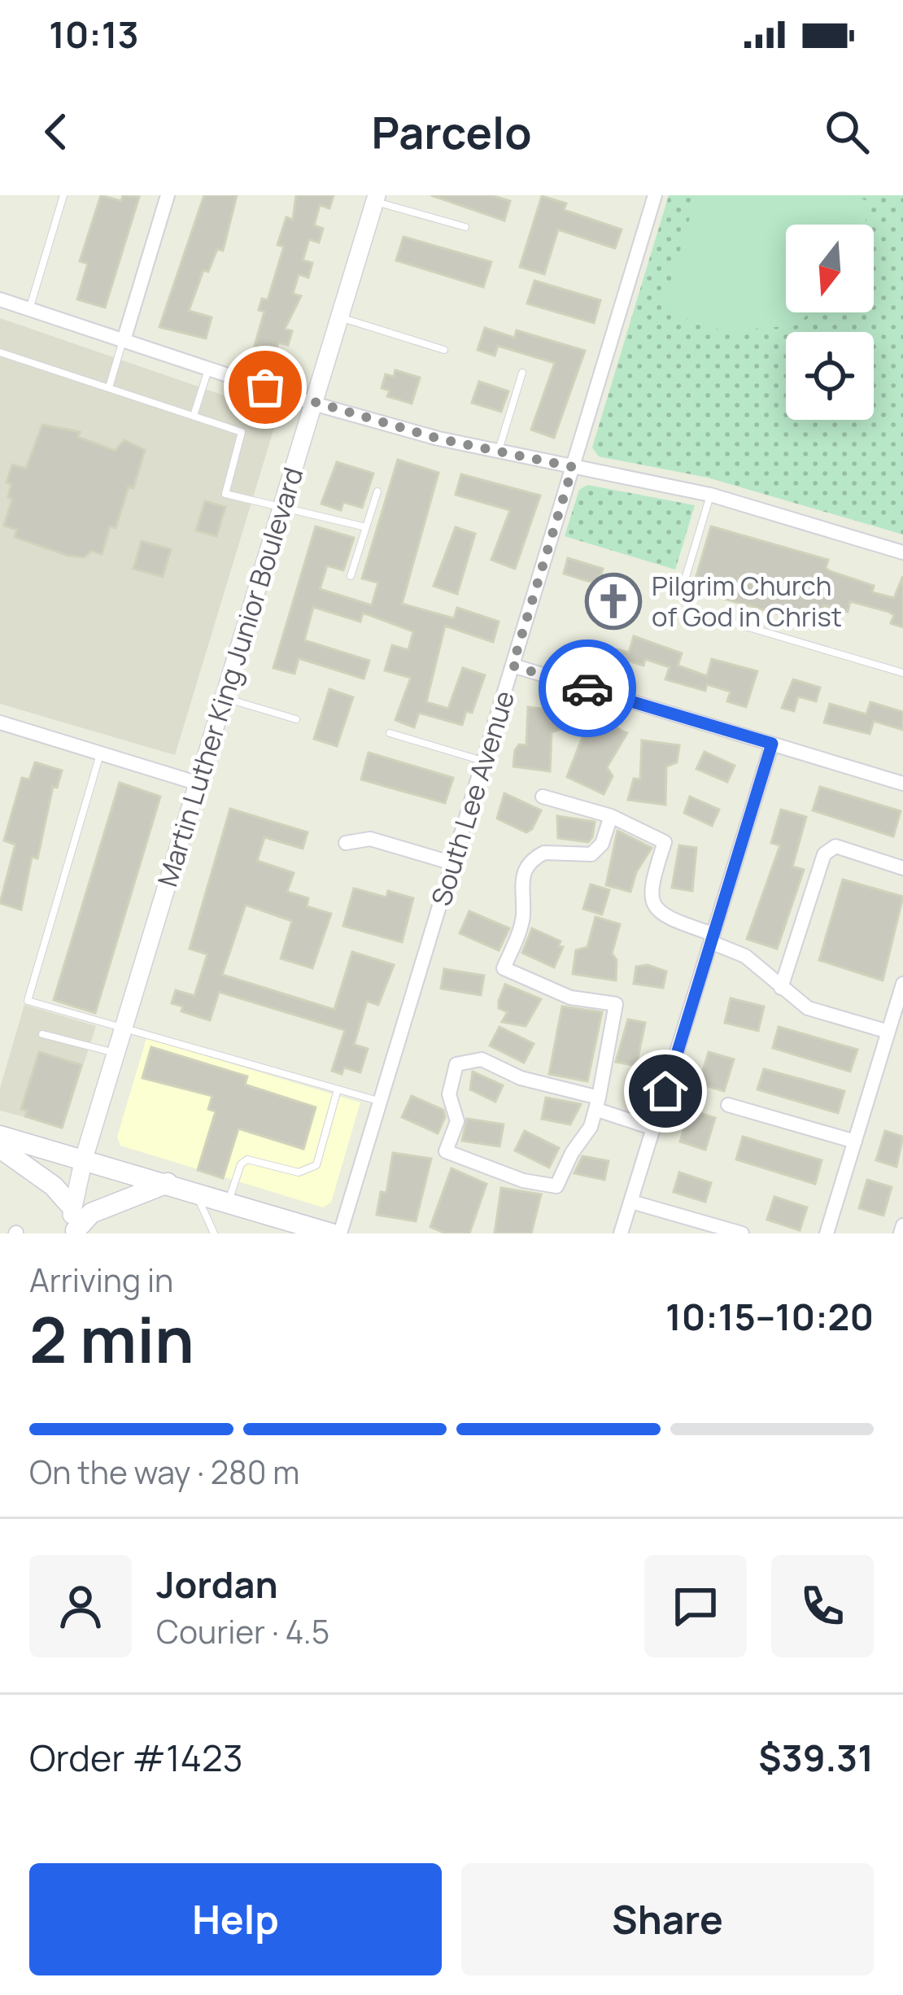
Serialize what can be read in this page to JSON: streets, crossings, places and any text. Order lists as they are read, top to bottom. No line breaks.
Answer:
{"streets":{"street":["Martin Luther King Junior Boulevard","South Lee Avenue"]},"places":{"church":["Pilgrim Church of God in Christ"]},"north":"bottom","page":{"status":"10:13","header":"Parcelo","heading":["2 min","Arriving in","10:15–10:20"],"panel":["Jordan","Courier · 4.5","Order #1423","$39.31"],"bar":"On the way · 280 m","buttons":["Help","Share"]}}
